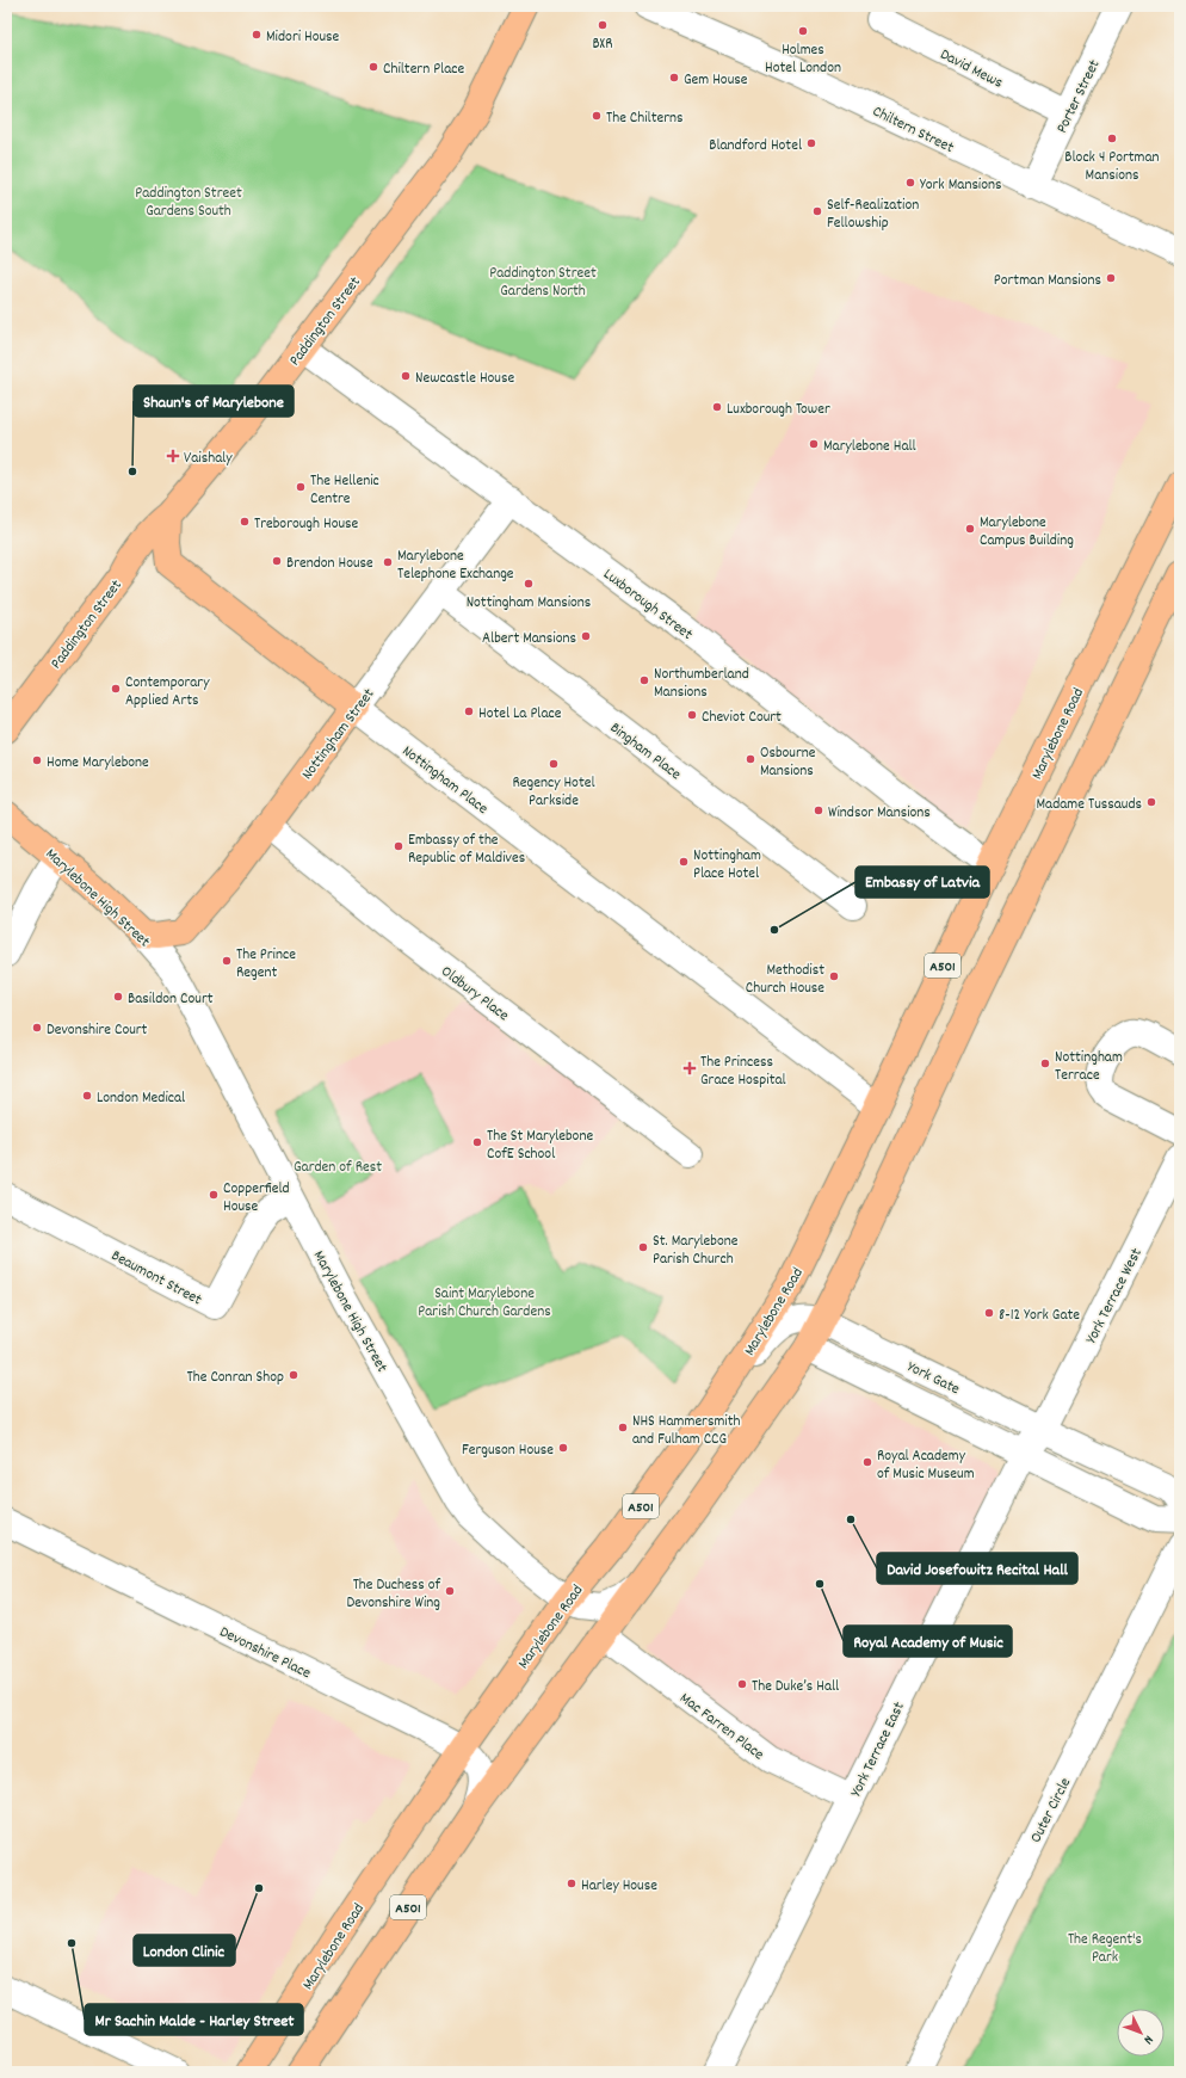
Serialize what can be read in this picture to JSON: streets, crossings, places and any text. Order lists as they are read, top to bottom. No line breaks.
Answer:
{"streets":{"main road":["Paddington Street","Nottingham Street","Marylebone Road","Nottingham Place","Marylebone High Street","A501"],"street":["David Mews","Porter Street","Chiltern Street","Luxborough Street","Bingham Place","Oldbury Place","Beaumont Street","York Terrace West","York Gate","Devonshire Place","Mac Farren Place","York Terrace East","Outer Circle"]},"crossings":[["David Mews","Porter Street"],["Porter Street","Chiltern Street"],["Paddington Street","Luxborough Street"],["Luxborough Street","Nottingham Street"],["Luxborough Street","Marylebone Road"],["Nottingham Street","Bingham Place"],["Nottingham Street","Nottingham Place"],["Nottingham Street","Marylebone High Street"],["Nottingham Street","Oldbury Place"],["Marylebone Road","Nottingham Place"],["Marylebone Road","Marylebone High Street"],["Marylebone Road","York Gate"],["Marylebone Road","Devonshire Place"],["Marylebone High Street","Beaumont Street"],["A501","York Gate"],["A501","Devonshire Place"],["A501","Mac Farren Place"],["York Terrace West","York Gate"],["York Terrace West","York Terrace East"],["York Gate","York Terrace East"],["Mac Farren Place","York Terrace East"]],"parks":["Paddington Street Gardens South","Paddington Street Gardens North","Garden of Rest","Saint Marylebone Parish Church Gardens","The Regent's Park"],"places":{"other":["BXR","Holmes Hotel London","Midori House","Chiltern Place","Gem House","The Chilterns","Block 4 Portman Mansions","Blandford Hotel","York Mansions","Self-Realization Fellowship","Portman Mansions","Newcastle House","Luxborough Tower","Marylebone Hall","Shaun's of Marylebone","The Hellenic Centre","Treborough House","Marylebone Campus Building","Brendon House","Marylebone Telephone Exchange","Nottingham Mansions","Albert Mansions","Northumberland Mansions","Contemporary Applied Arts","Hotel La Place","Cheviot Court","Osbourne Mansions","Home Marylebone","Regency Hotel Parkside","Madame Tussauds","Windsor Mansions","Embassy of the Republic of Maldives","Nottingham Place Hotel","Embassy of Latvia","The Prince Regent","Methodist Church House","Basildon Court","Devonshire Court","Nottingham Terrace","London Medical","The St Marylebone CofE School","Copperfield House","St. Marylebone Parish Church","8-12 York Gate","The Conran Shop","NHS Hammersmith and Fulham CCG","Ferguson House","Royal Academy of Music Museum","David Josefowitz Recital Hall","Royal Academy of Music","The Duchess of Devonshire Wing","The Duke’s Hall","Harley House","London Clinic","Mr Sachin Malde - Harley Street"],"health":["Vaishaly","The Princess Grace Hospital"]},"north":"bottom right"}
